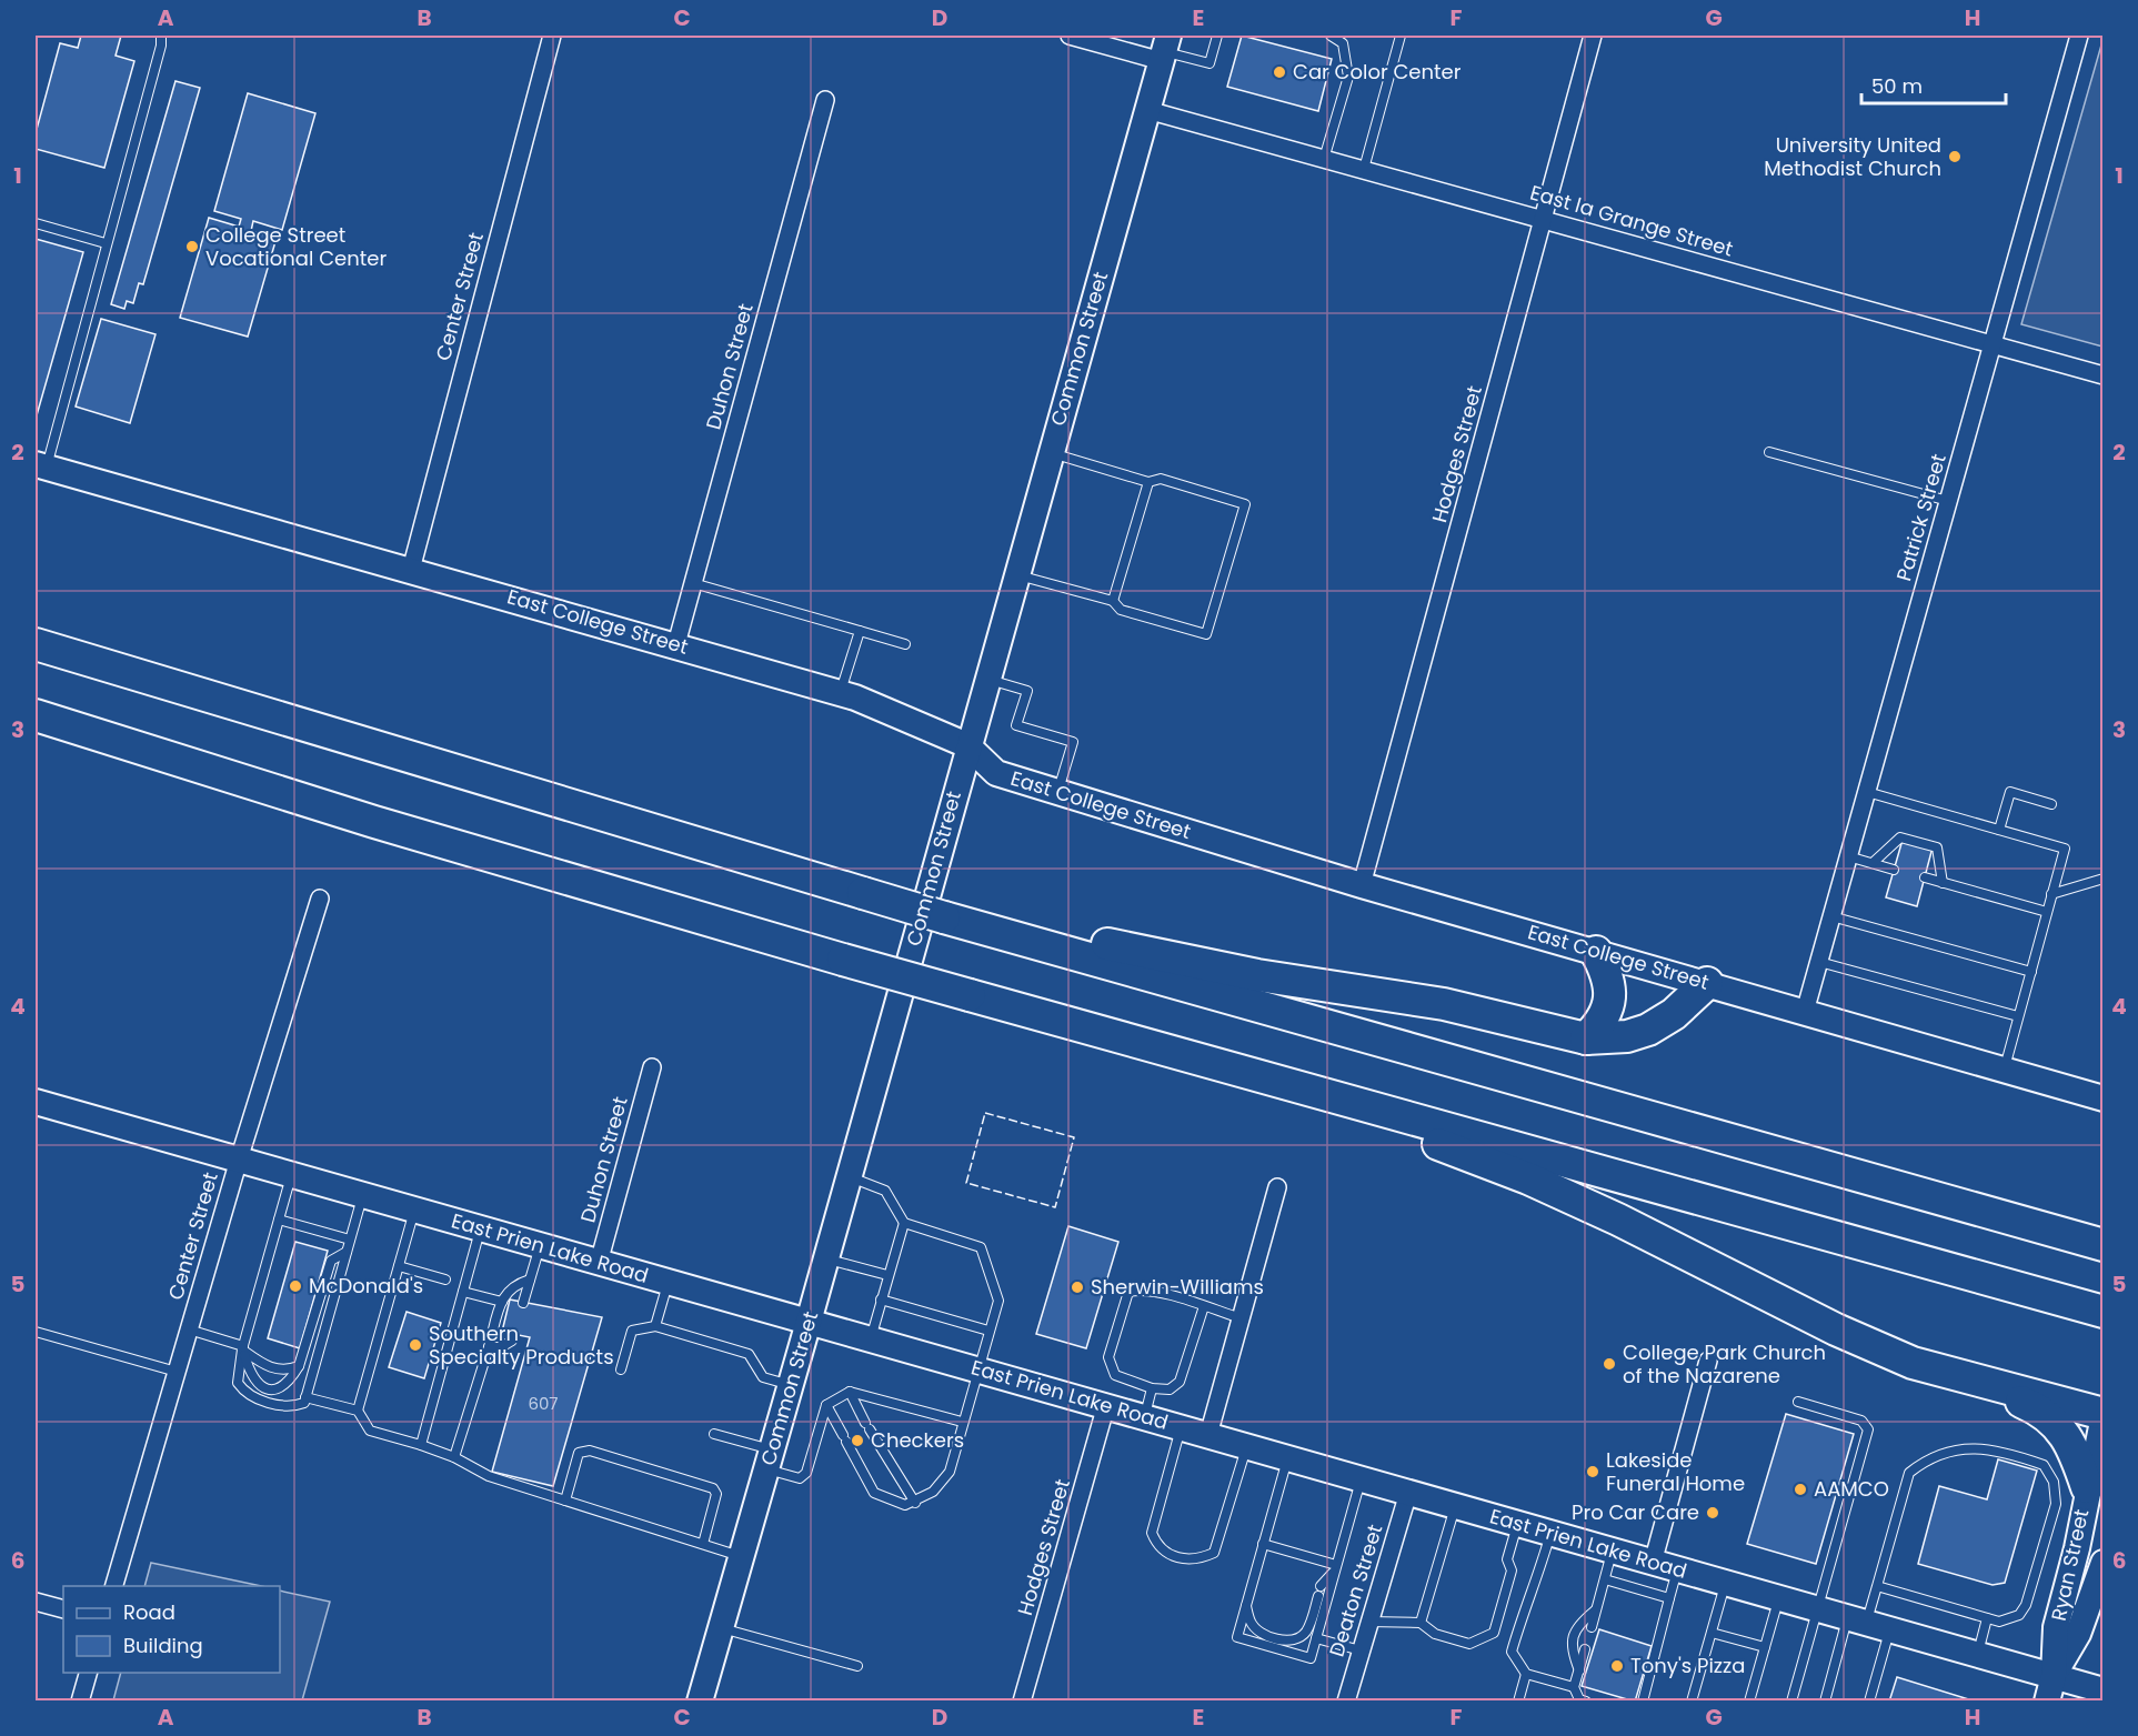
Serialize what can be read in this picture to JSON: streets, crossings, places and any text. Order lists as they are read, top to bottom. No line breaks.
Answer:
{"streets":{"street":["East la Grange Street","Center Street","Common Street","Duhon Street","Hodges Street","Patrick Street","East College Street","East Prien Lake Road","Ryan Street","Deaton Street"]},"crossings":[["East la Grange Street","Common Street"],["East la Grange Street","Hodges Street"],["East la Grange Street","Patrick Street"],["Center Street","East College Street"],["Center Street","East Prien Lake Road"],["Common Street","East College Street"],["Common Street","East Prien Lake Road"],["Duhon Street","East College Street"],["Duhon Street","East Prien Lake Road"],["Hodges Street","East College Street"],["Hodges Street","East Prien Lake Road"],["Patrick Street","East College Street"],["East Prien Lake Road","Ryan Street"],["East Prien Lake Road","Deaton Street"]],"places":["Car Color Center","University United Methodist Church","College Street Vocational Center","McDonald's","Sherwin-Williams","Southern Specialty Products","College Park Church of the Nazarene","Checkers","Lakeside Funeral Home","AAMCO","Pro Car Care","Tony's Pizza"],"house_numbers":["607"],"legend":["Road","Building"],"scale_bar":"50 m","grid":{"columns":["A","B","C","D","E","F","G","H"],"rows":["1","2","3","4","5","6"]}}
